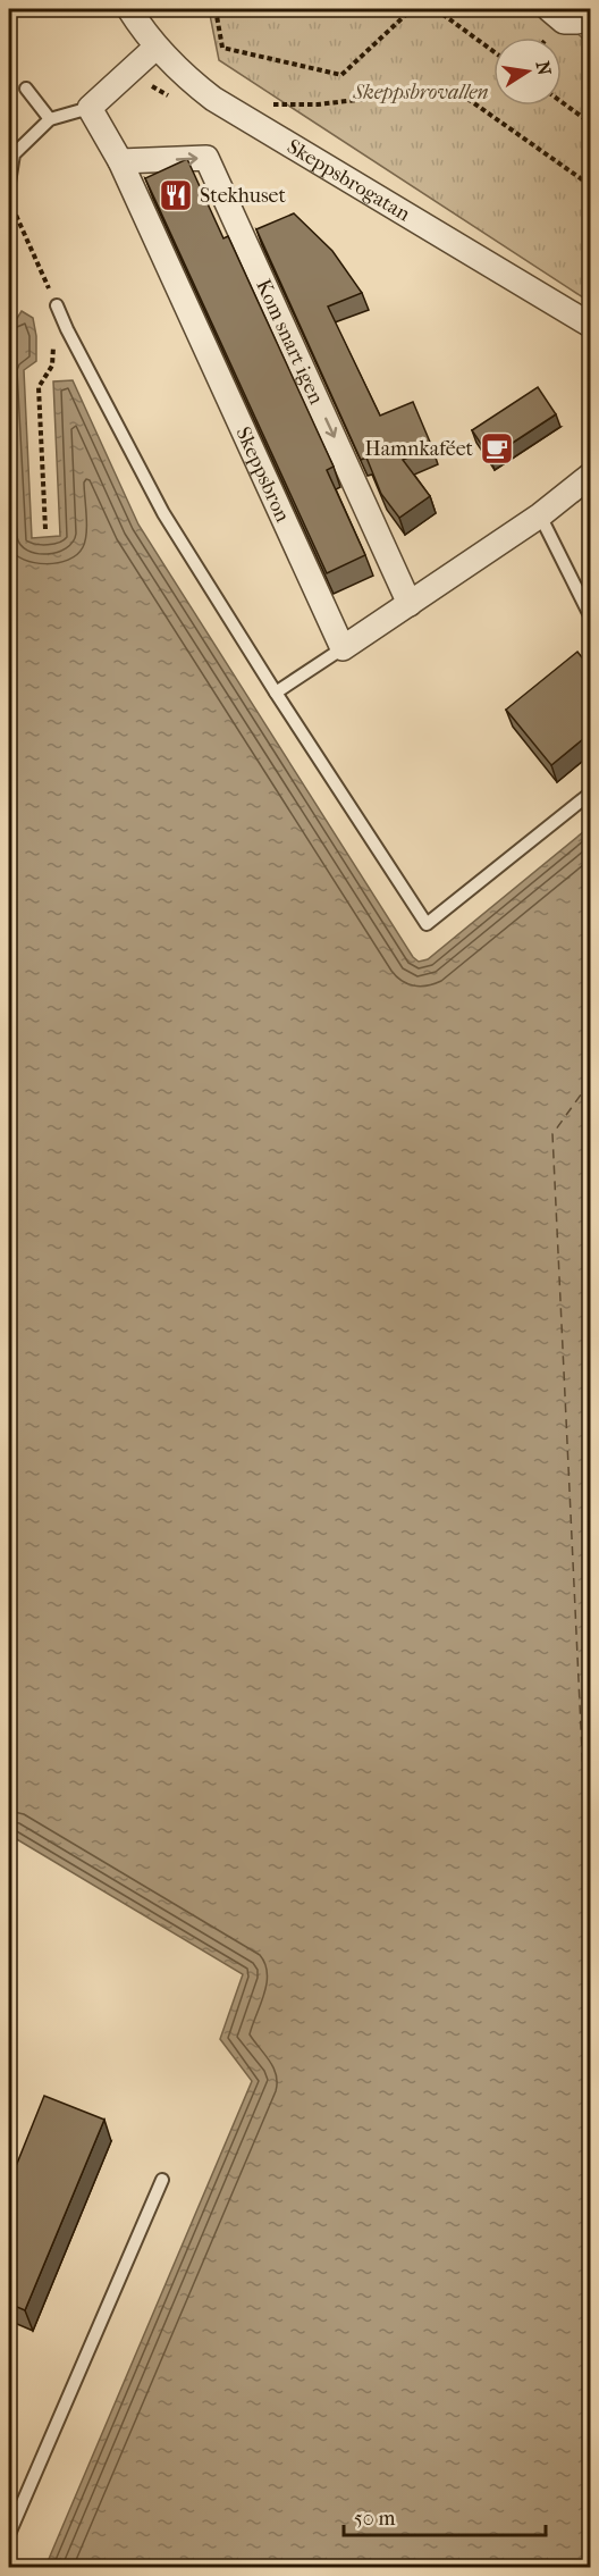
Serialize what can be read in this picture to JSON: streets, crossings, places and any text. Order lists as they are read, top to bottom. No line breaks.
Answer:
{"streets":{"street":["Skeppsbrogatan","Kom snart igen","Skeppsbron"]},"crossings":[["Kom snart igen","Skeppsbron"]],"one_way":["Kom snart igen"],"parks":["Skeppsbrovallen"],"places":{"restaurant":["Stekhuset"],"cafe":["Hamnkaféet"]},"scale_bar":"50 m","north":"right"}
